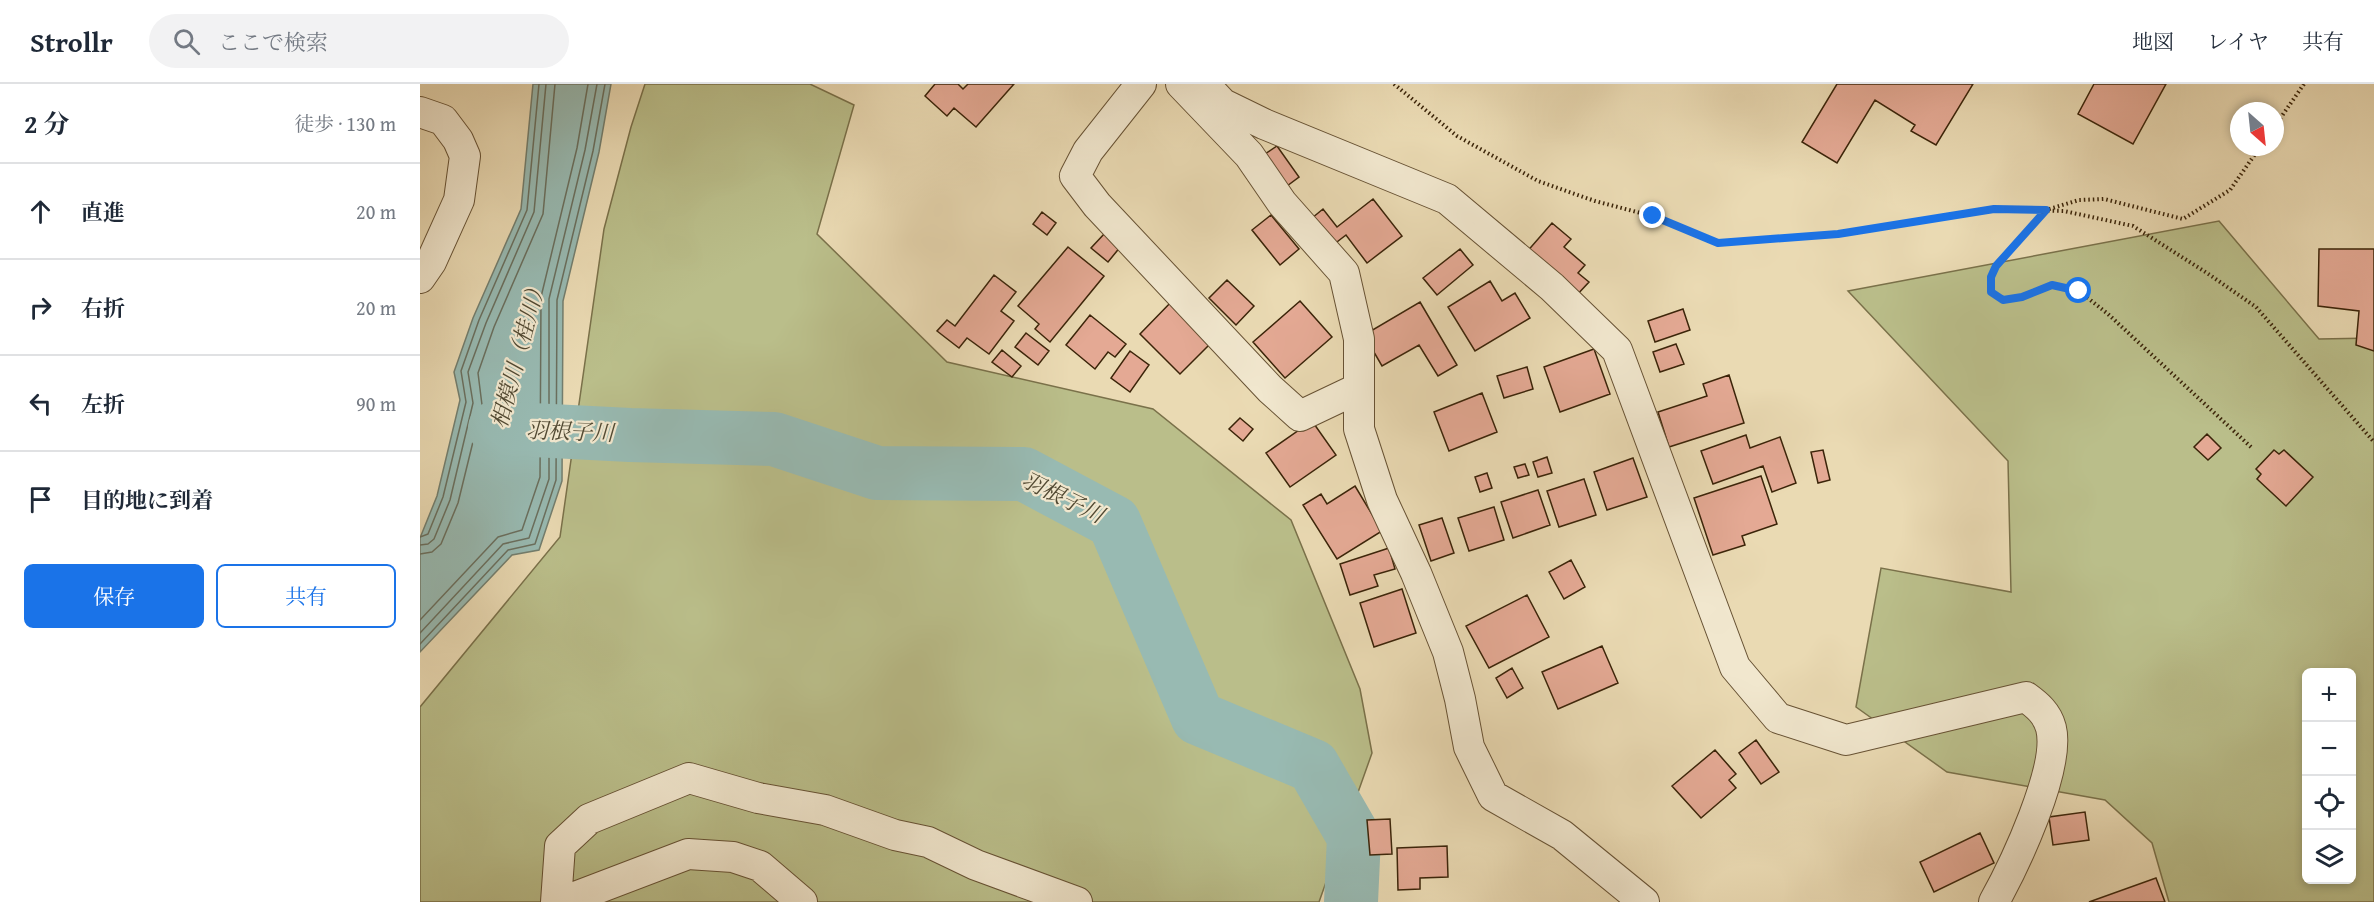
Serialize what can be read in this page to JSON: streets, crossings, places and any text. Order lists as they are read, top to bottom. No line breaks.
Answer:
{"water":["相模川（桂川）","羽根子川"],"north":"bottom right","page":{"header":"Strollr","search":"ここで検索","nav":["地図","レイヤ","共有"],"heading":["2 分","徒歩 · 130 m"],"list":[["直進","20 m"],["右折","20 m"],["左折","90 m"],"目的地に到着"],"buttons":["保存","共有"],"map_buttons":["+","−"]}}
